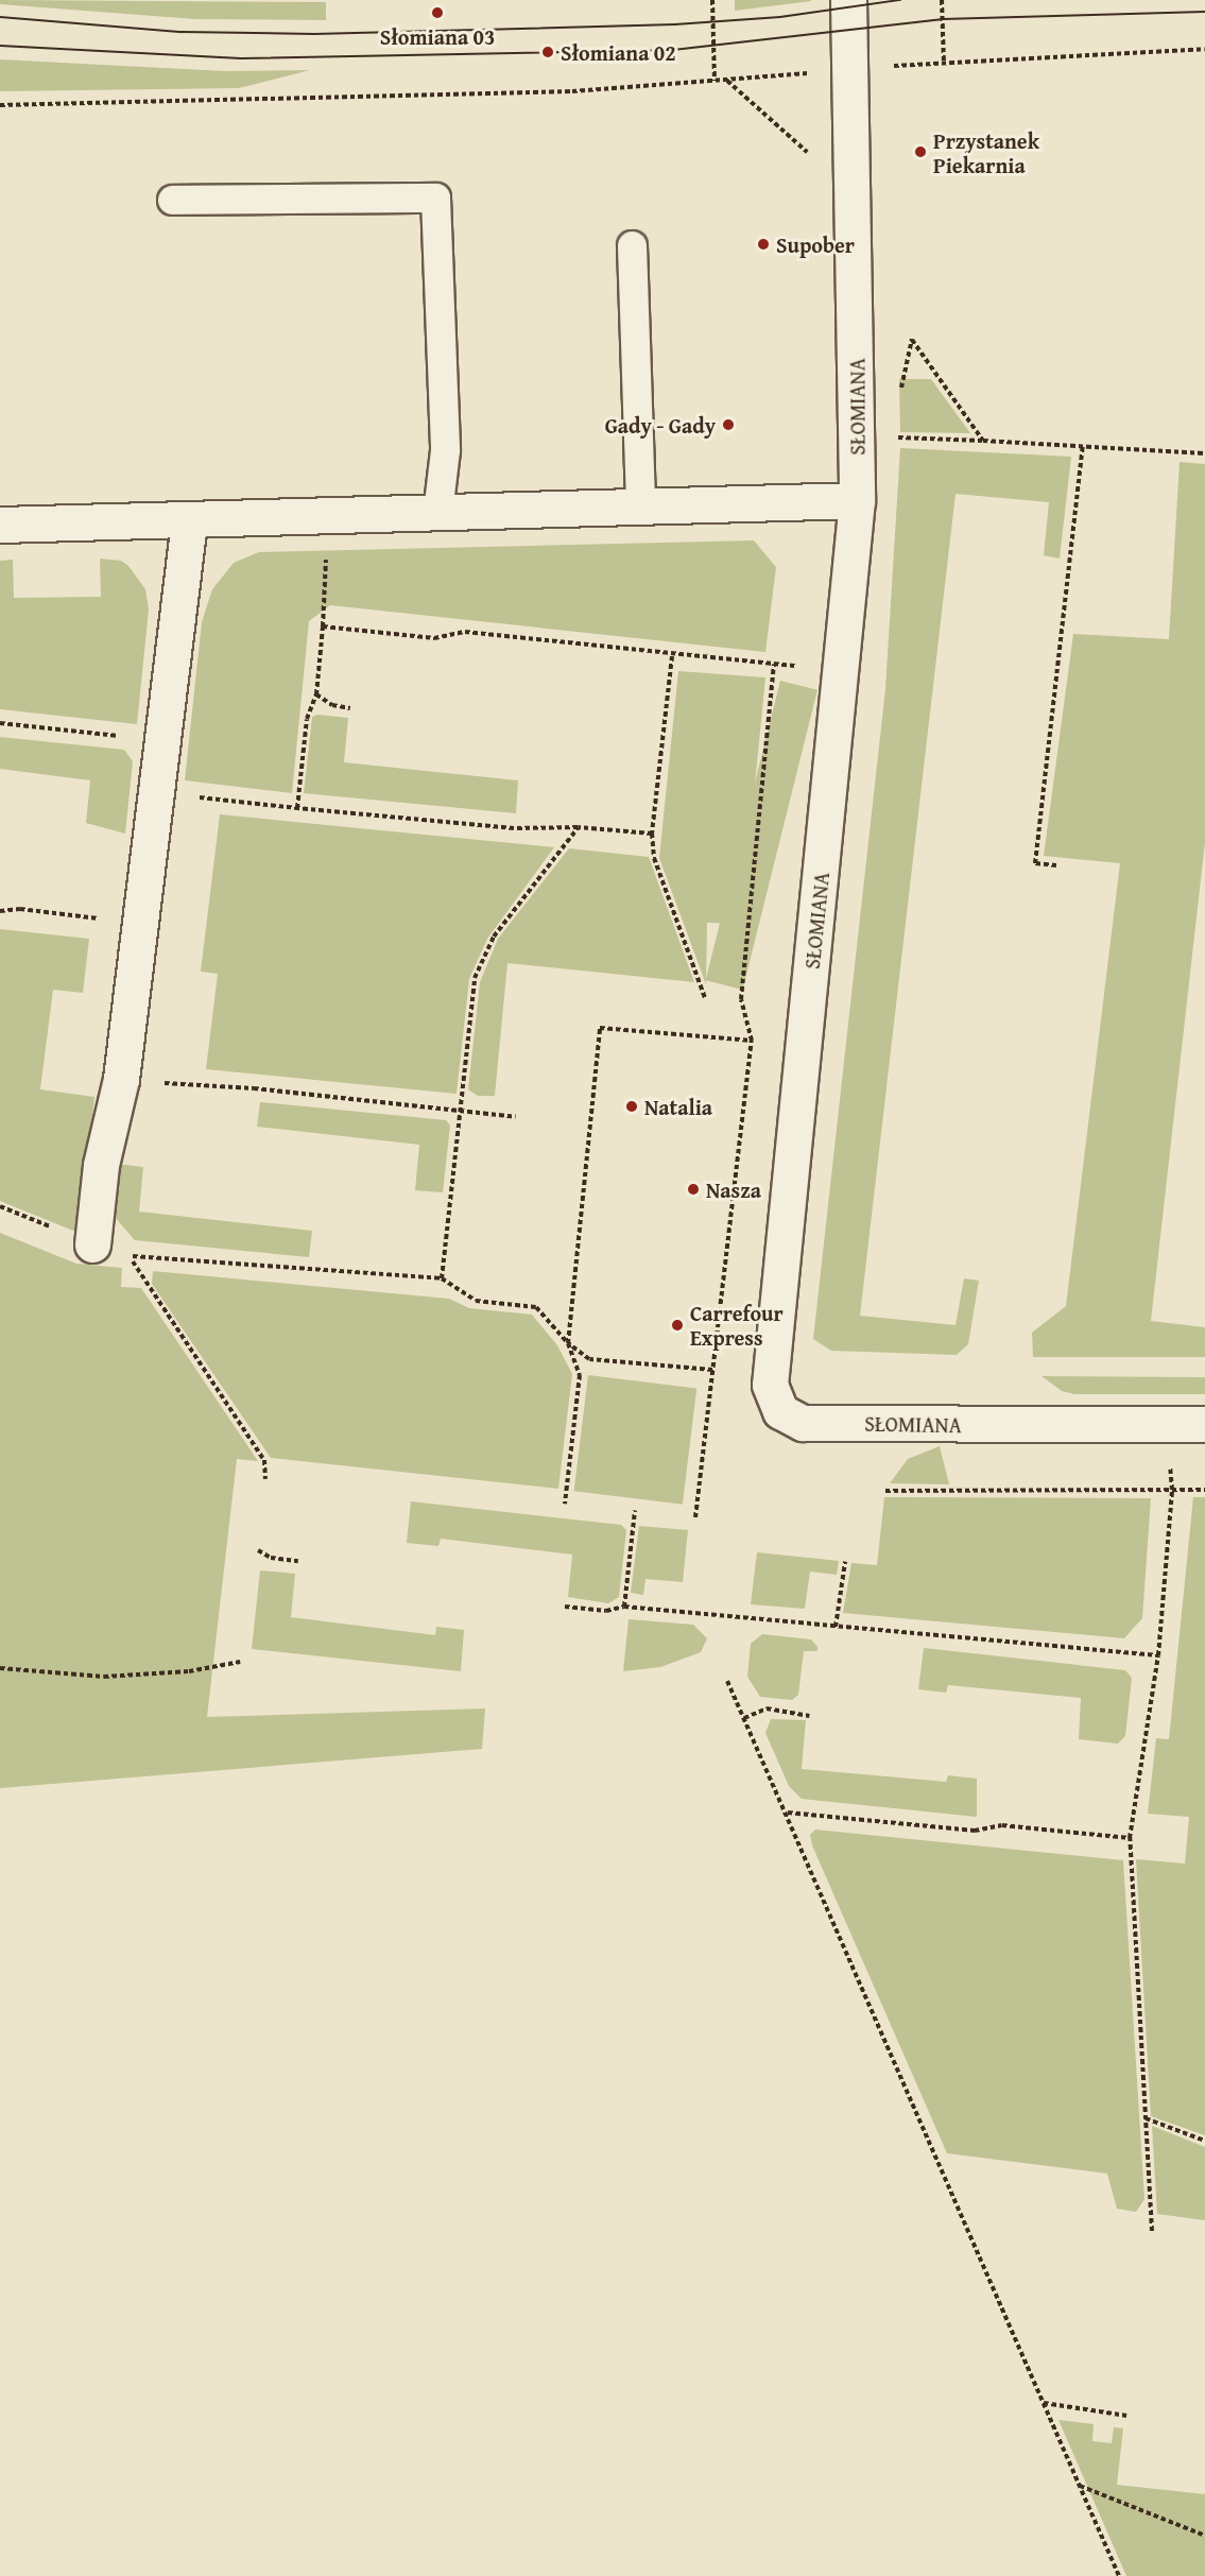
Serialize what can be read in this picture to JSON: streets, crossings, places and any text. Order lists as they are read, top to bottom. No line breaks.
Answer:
{"streets":{"street":["SŁOMIANA"]},"places":["Słomiana 03","Słomiana 02","Przystanek Piekarnia","Supober","Gady - Gady","Natalia","Nasza","Carrefour Express"]}
